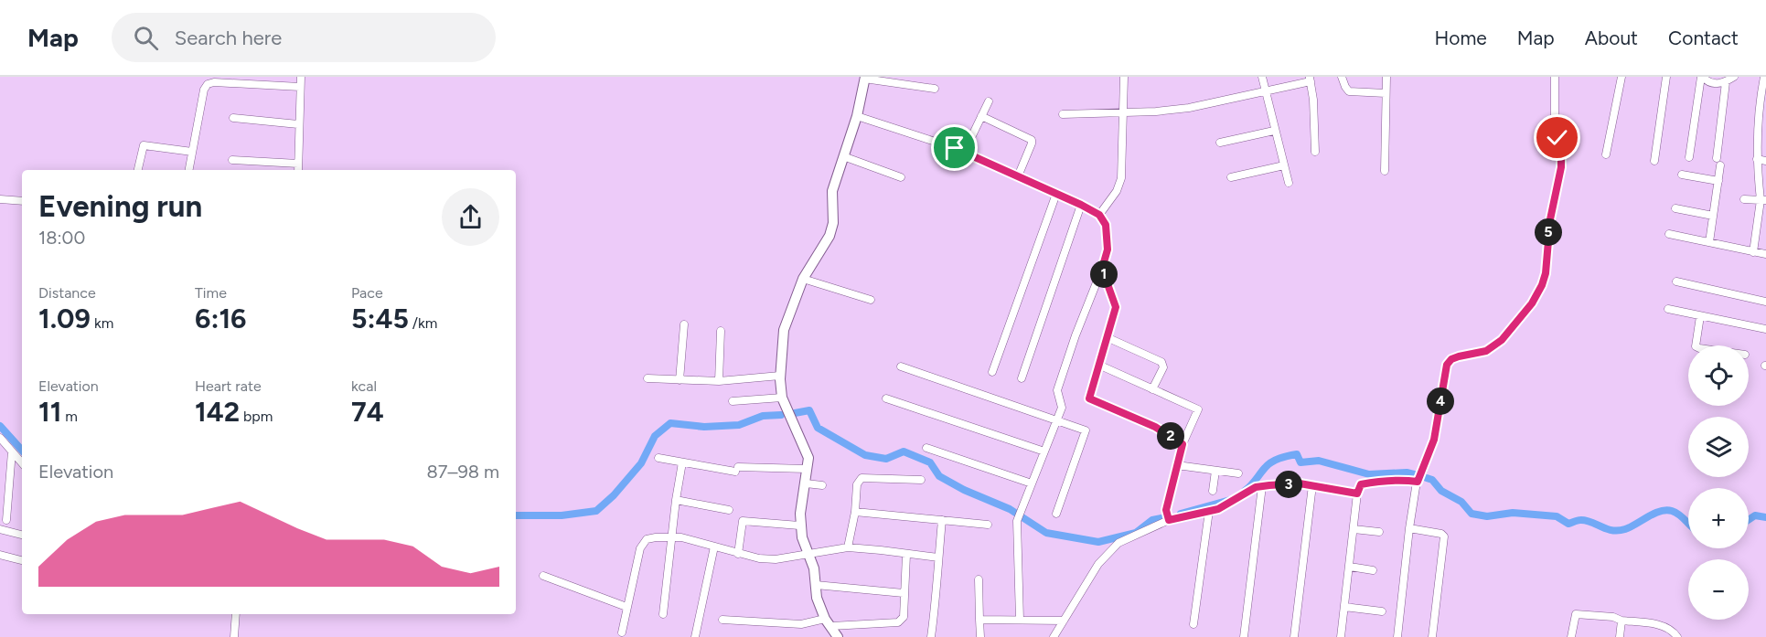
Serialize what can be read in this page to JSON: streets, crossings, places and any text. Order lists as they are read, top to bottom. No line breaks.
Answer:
{"page":{"header":"Map","search":"Search here","nav":["Home","Map","About","Contact"],"heading":["Evening run","18:00"],"pins":["5","1","4","2","3"],"stats":[["Distance","1.09 km"],["Time","6:16"],["Pace","5:45 /km"],["Elevation","11 m"],["Heart rate","142 bpm"],["kcal","74"]],"map_buttons":["+","−"],"chart":["Elevation","87–98 m"]}}
